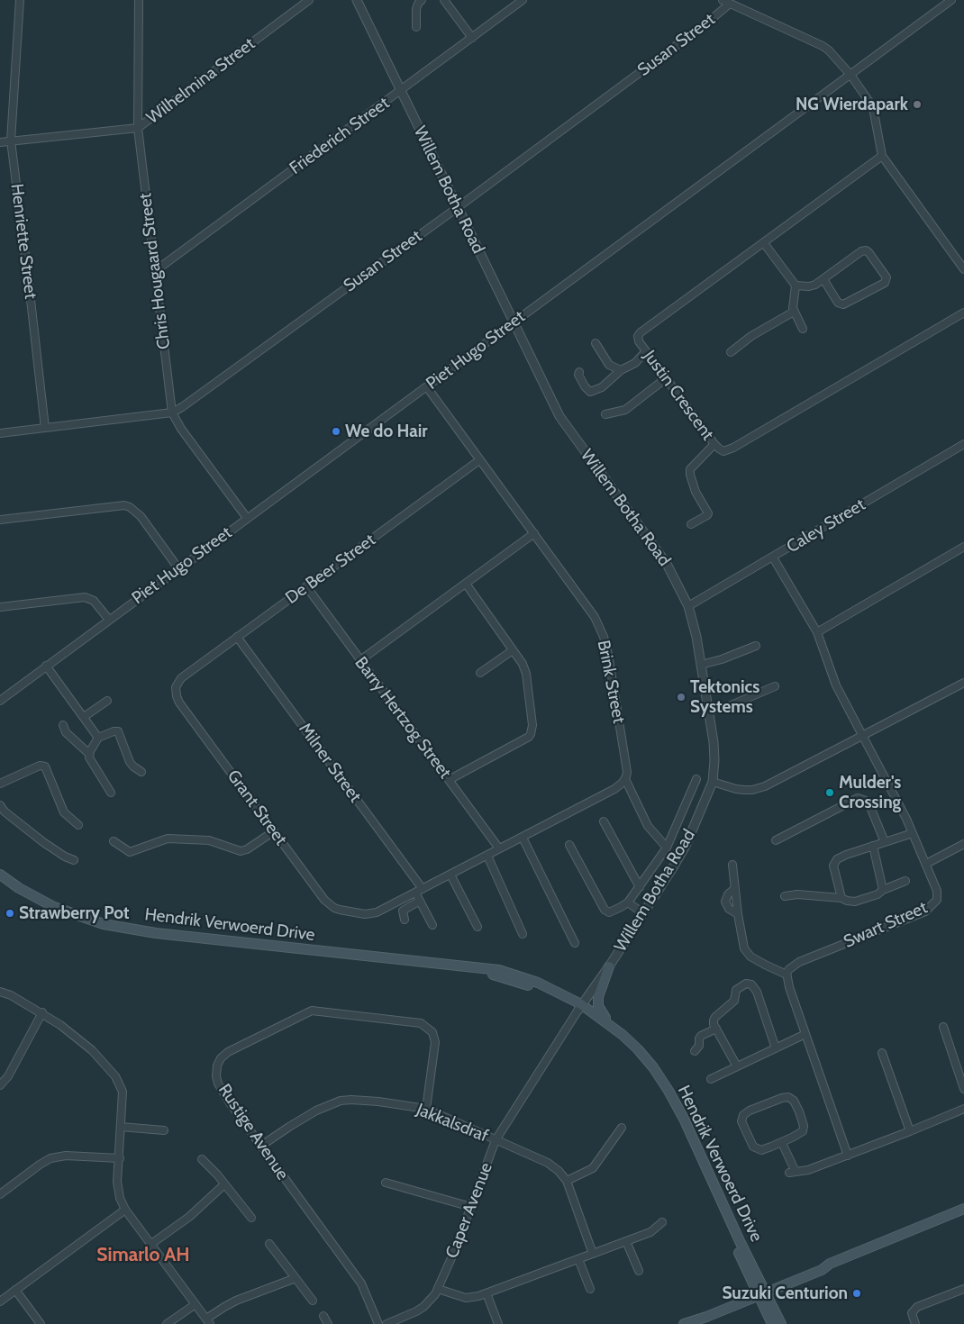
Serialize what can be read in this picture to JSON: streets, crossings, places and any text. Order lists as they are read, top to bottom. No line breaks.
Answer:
{"streets":{"main road":["Hendrik Verwoerd Drive"],"street":["Susan Street","Wilhelmina Street","Friederich Street","Willem Botha Road","Henriette Street","Chris Hougaard Street","Piet Hugo Street","Justin Crescent","Caley Street","De Beer Street","Brink Street","Barry Hertzog Street","Milner Street","Grant Street","Swart Street","Jakkalsdraf","Rustige Avenue","Caper Avenue"]},"crossings":[["Susan Street","Willem Botha Road"],["Susan Street","Henriette Street"],["Susan Street","Chris Hougaard Street"],["Wilhelmina Street","Henriette Street"],["Wilhelmina Street","Chris Hougaard Street"],["Friederich Street","Willem Botha Road"],["Friederich Street","Chris Hougaard Street"],["Willem Botha Road","Piet Hugo Street"],["Willem Botha Road","Caley Street"],["Willem Botha Road","Hendrik Verwoerd Drive"],["Willem Botha Road","Caper Avenue"],["Chris Hougaard Street","Piet Hugo Street"],["Piet Hugo Street","Brink Street"],["Caley Street","Swart Street"],["De Beer Street","Brink Street"],["De Beer Street","Barry Hertzog Street"],["De Beer Street","Milner Street"],["De Beer Street","Grant Street"],["Hendrik Verwoerd Drive","Caper Avenue"],["Jakkalsdraf","Rustige Avenue"],["Jakkalsdraf","Caper Avenue"]],"districts":["Simarlo AH"],"places":["NG Wierdapark","We do Hair","Tektonics Systems","Mulder's Crossing","Strawberry Pot","Suzuki Centurion"]}
